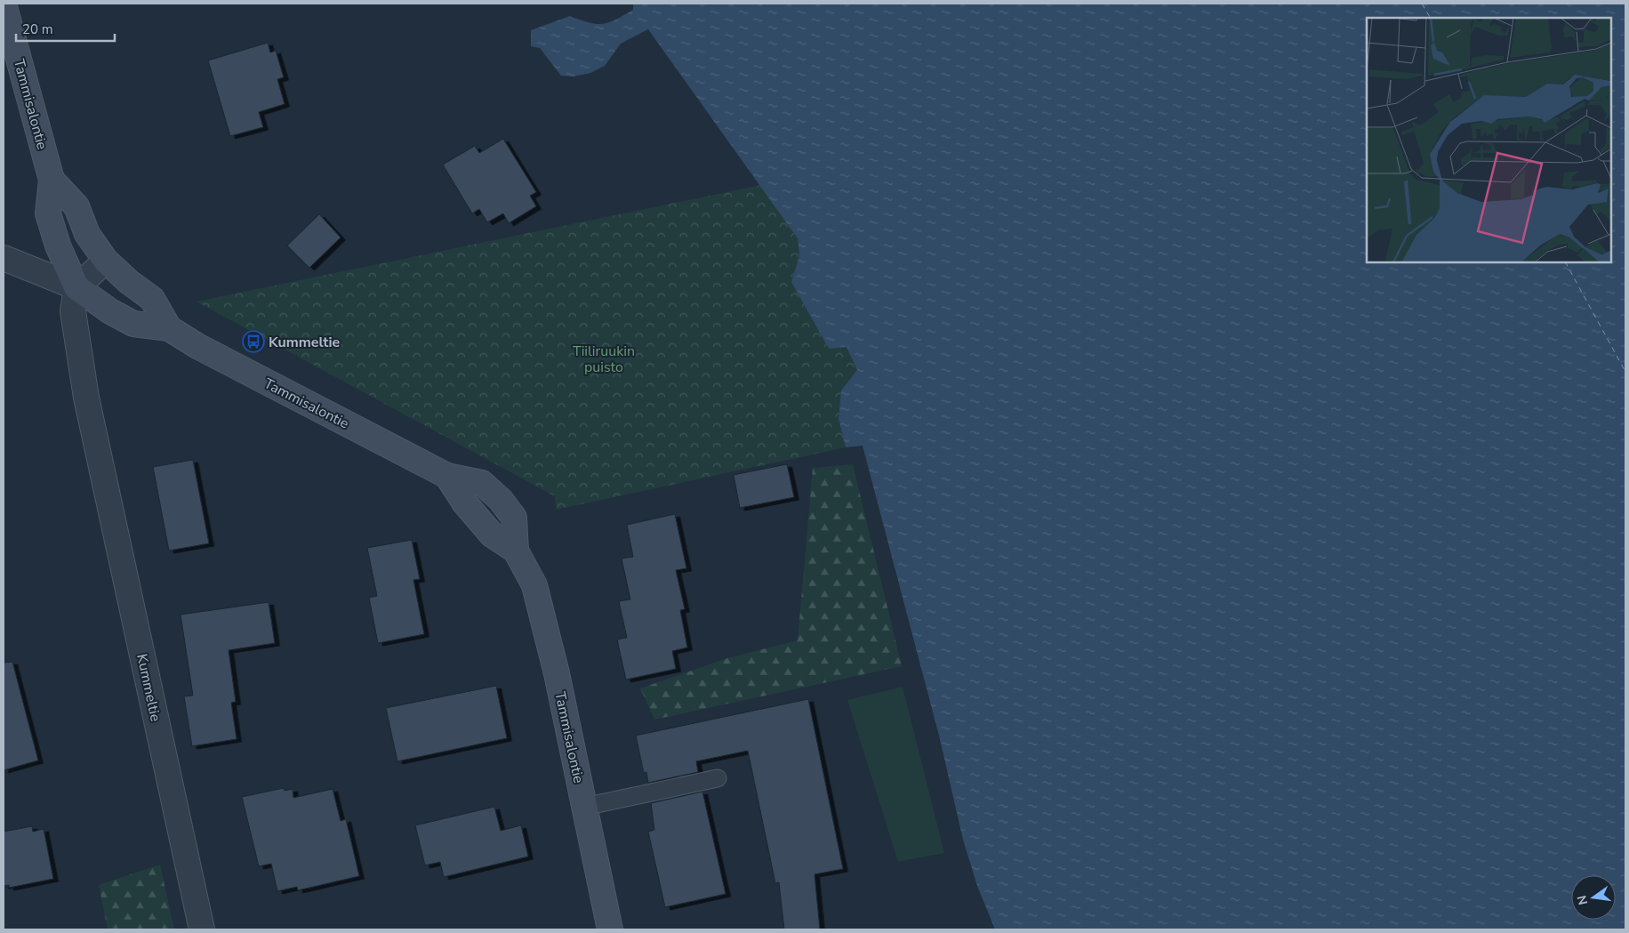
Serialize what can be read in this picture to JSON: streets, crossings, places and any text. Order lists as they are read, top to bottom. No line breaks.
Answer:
{"streets":{"street":["Tammisalontie","Kummeltie"]},"crossings":[["Tammisalontie","Kummeltie"]],"parks":["Tiiliruukin puisto"],"places":{"bus stop":["Kummeltie"]},"scale_bar":"20 m","north":"left"}
